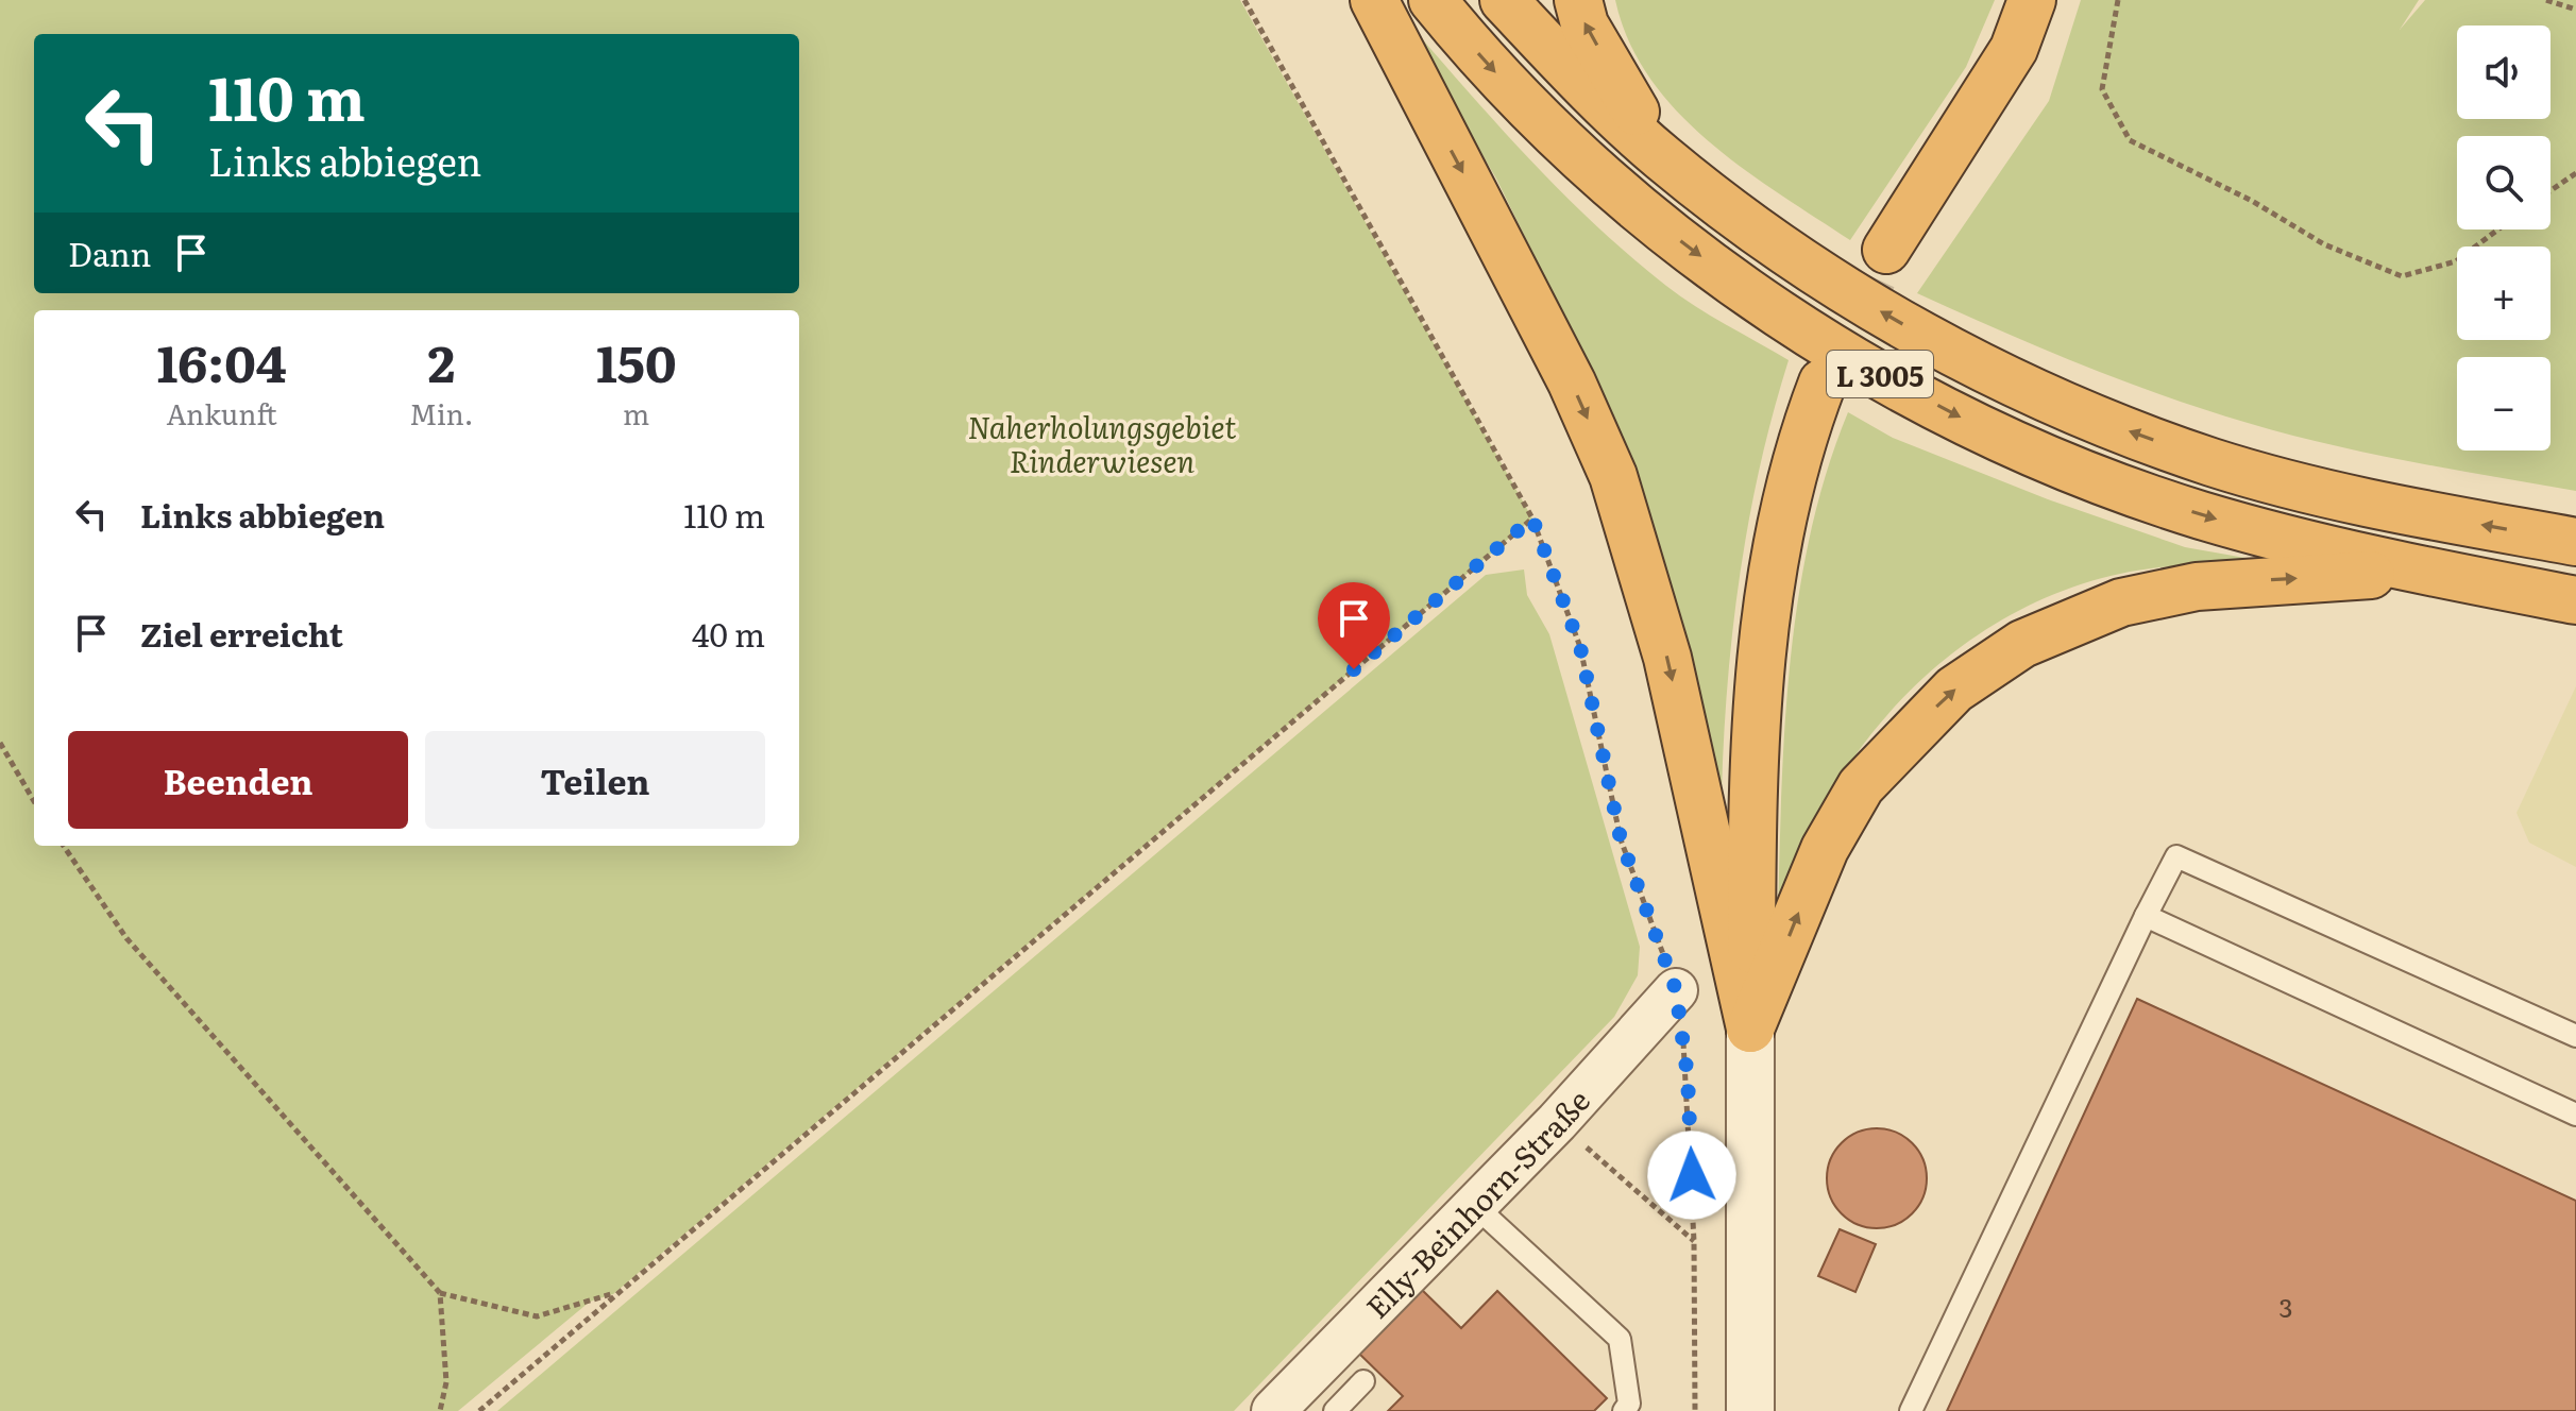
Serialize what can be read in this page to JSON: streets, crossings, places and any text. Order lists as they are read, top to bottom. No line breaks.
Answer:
{"streets":{"highway":["L 3005"],"street":["Elly-Beinhorn-Straße"]},"parks":["Naherholungsgebiet Rinderwiesen"],"house_numbers":["3"],"page":{"map_buttons":["+","−"],"turn":["110 m","Links abbiegen"],"then":"Dann","eta":["16:04","Ankunft","2","Min.","150","m"],"list":[{"name":"Links abbiegen","value":"110 m"},{"name":"Ziel erreicht","value":"40 m"}],"buttons":["Beenden","Teilen"]}}
